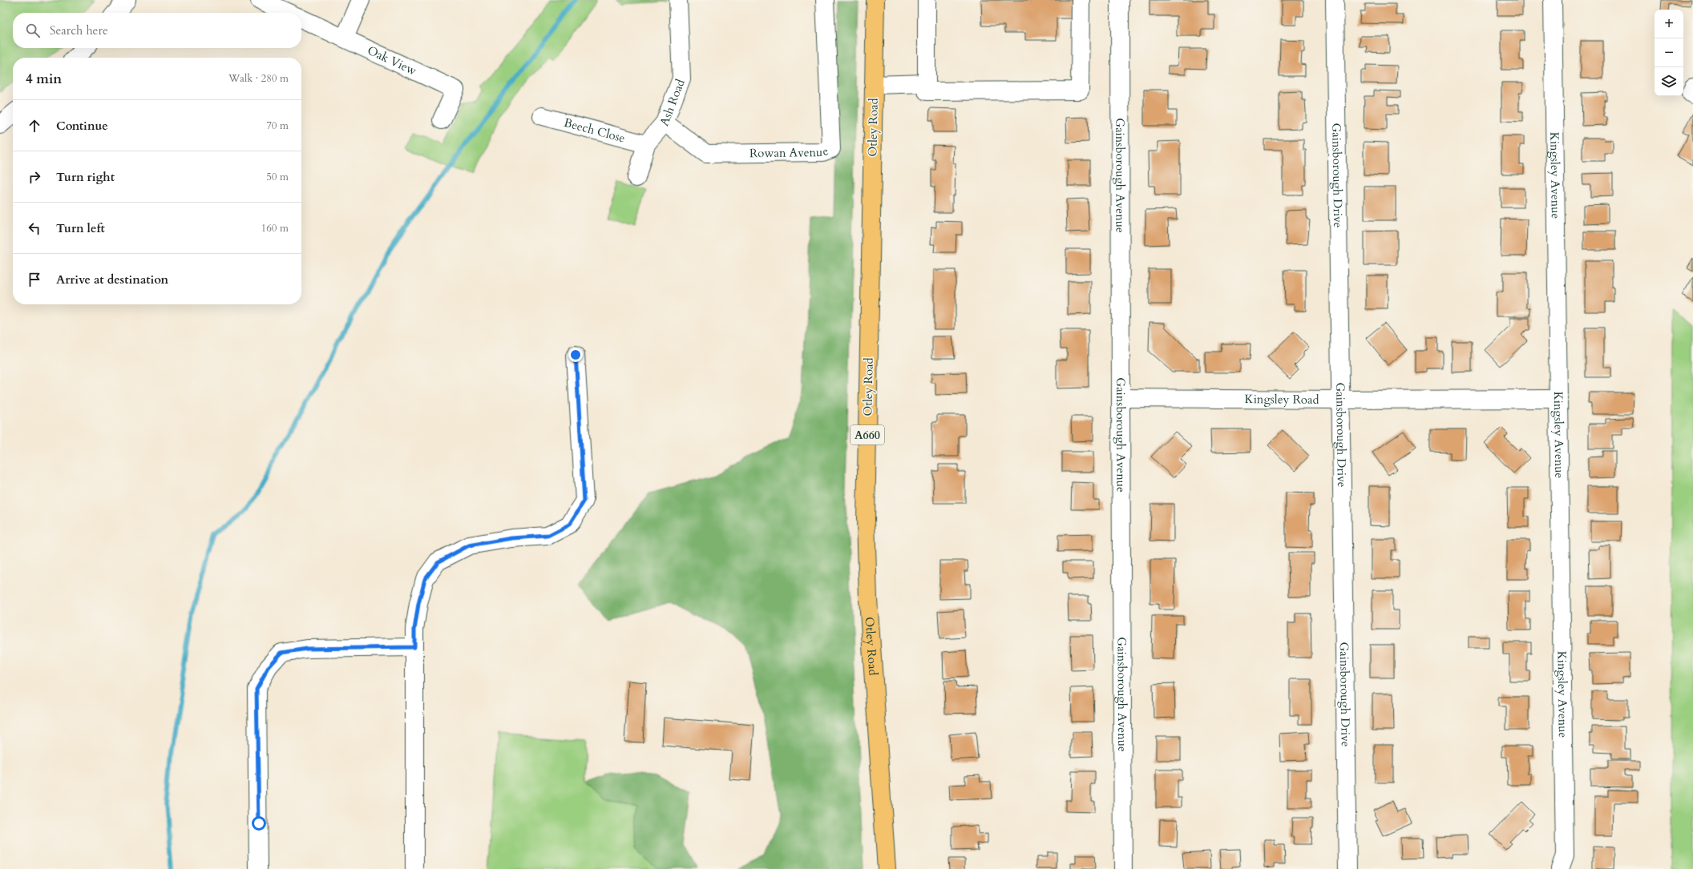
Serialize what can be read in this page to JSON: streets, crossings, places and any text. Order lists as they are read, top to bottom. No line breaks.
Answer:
{"streets":{"highway":["Otley Road","A660"],"street":["Oak View","Ash Road","Beech Close","Rowan Avenue","Gainsborough Avenue","Gainsborough Drive","Kingsley Avenue","Kingsley Road"]},"crossings":[["Ash Road","Beech Close"],["Ash Road","Rowan Avenue"],["Gainsborough Avenue","Kingsley Road"],["Gainsborough Drive","Kingsley Road"],["Kingsley Avenue","Kingsley Road"]],"page":{"map_buttons":["+","−"],"search":"Search here","heading":["4 min","Walk · 280 m"],"list":[["Continue","70 m"],["Turn right","50 m"],["Turn left","160 m"],"Arrive at destination"]}}
